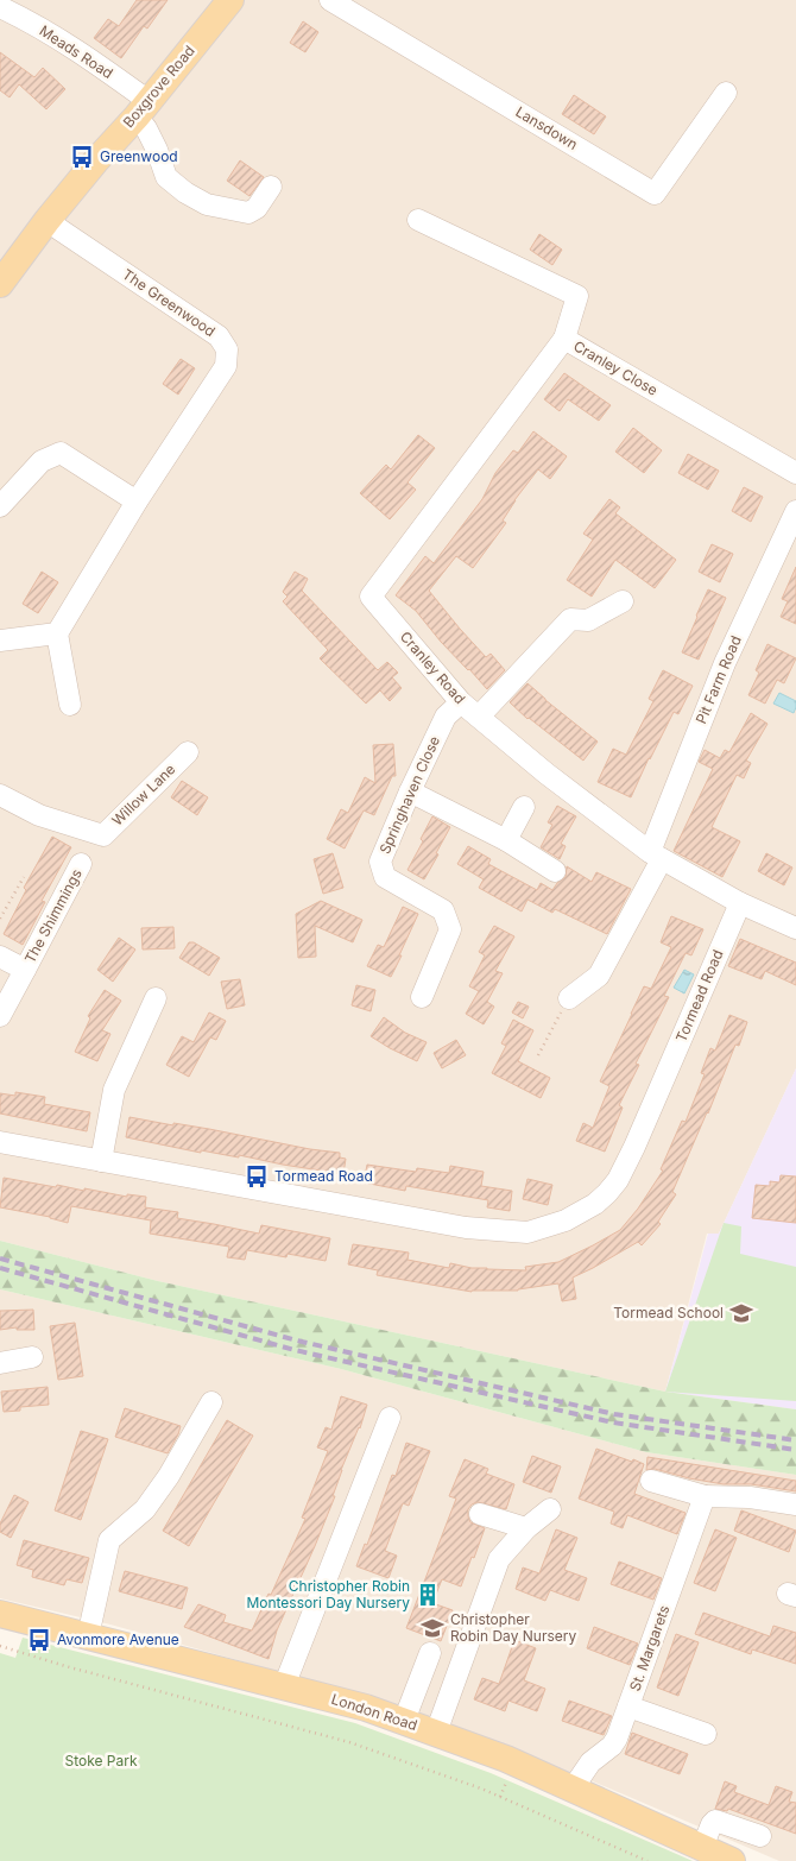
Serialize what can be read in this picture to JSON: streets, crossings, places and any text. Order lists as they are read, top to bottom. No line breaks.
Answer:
{"streets":{"main road":["Boxgrove Road","London Road"],"street":["Meads Road","Lansdown","The Greenwood","Cranley Close","Cranley Road","Pit Farm Road","Willow Lane","Springhaven Close","The Shimmings","Tormead Road","St. Margarets"]},"crossings":[["Meads Road","Boxgrove Road"],["Boxgrove Road","The Greenwood"],["Cranley Close","Cranley Road"],["Cranley Road","Pit Farm Road"],["Cranley Road","Springhaven Close"],["Cranley Road","Tormead Road"],["St. Margarets","London Road"]],"parks":["Stoke Park"],"places":{"bus stop":["Greenwood","Tormead Road","Avonmore Avenue"],"school or university":["Tormead School","Christopher Robin Day Nursery"],"building":["Christopher Robin Montessori Day Nursery"]}}
